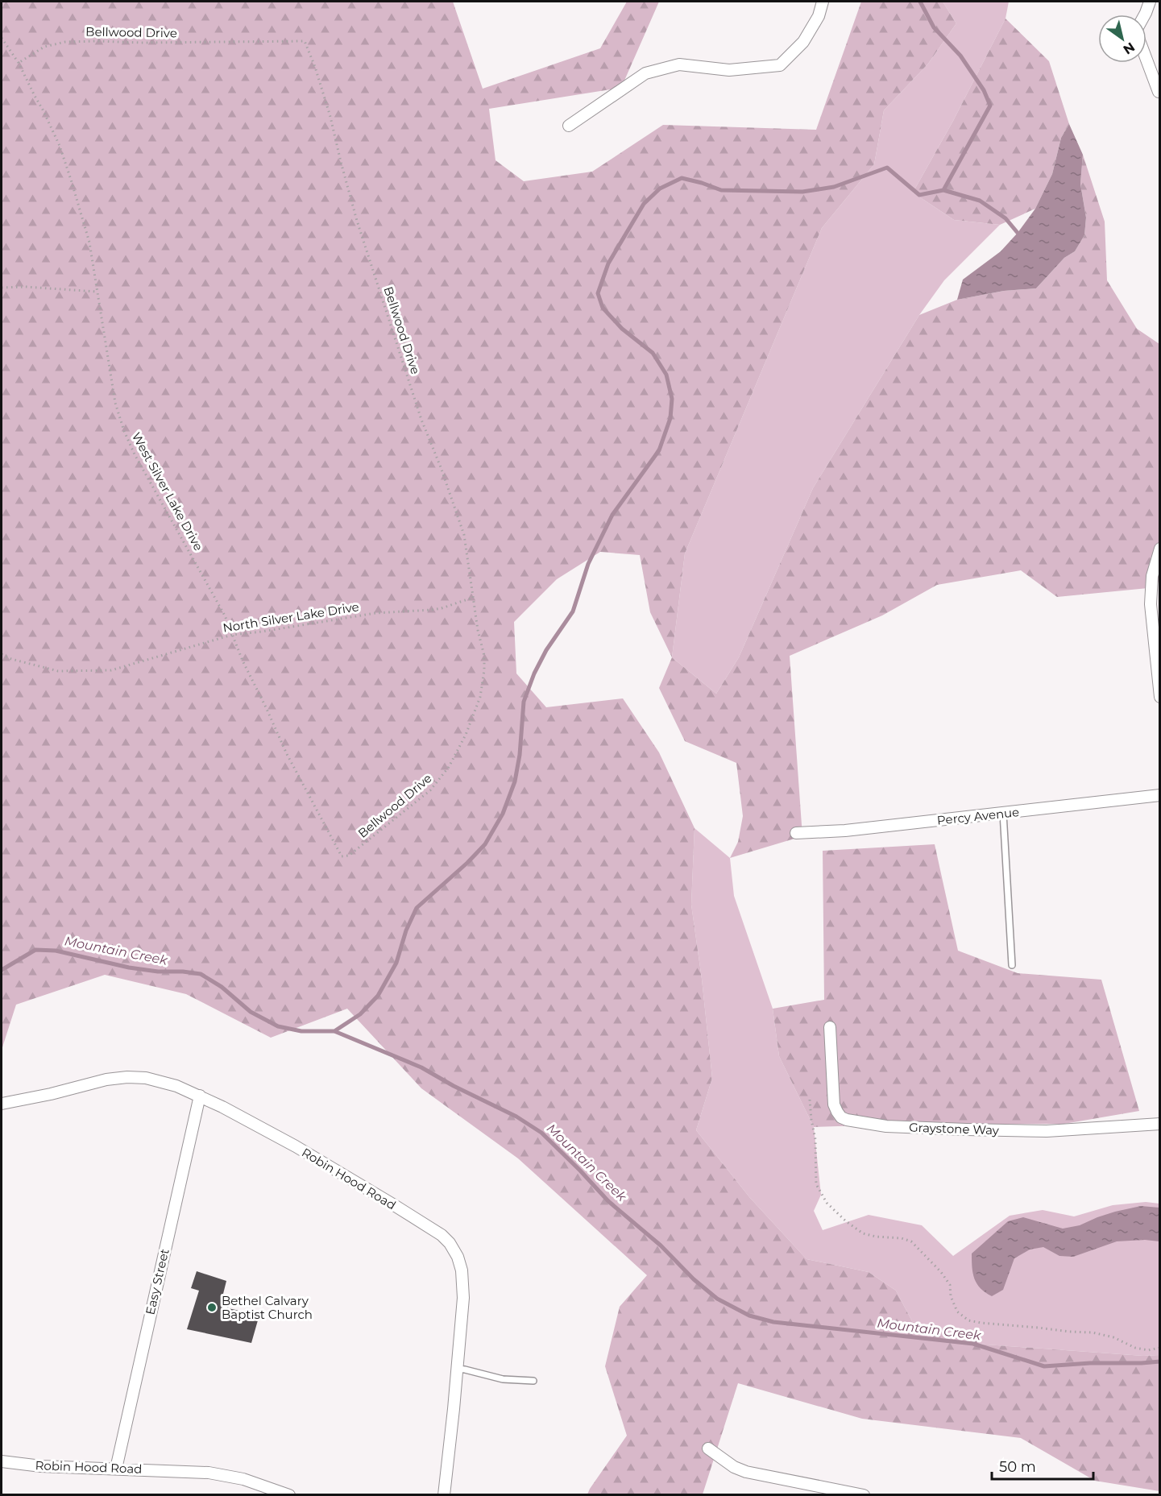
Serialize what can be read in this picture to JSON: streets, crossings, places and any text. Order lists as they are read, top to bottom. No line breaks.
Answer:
{"streets":{"street":["Percy Avenue","Graystone Way","Robin Hood Road","Easy Street"],"path":["Bellwood Drive","West Silver Lake Drive","North Silver Lake Drive"]},"crossings":[["Bellwood Drive","West Silver Lake Drive"],["Bellwood Drive","North Silver Lake Drive"],["West Silver Lake Drive","North Silver Lake Drive"],["Robin Hood Road","Easy Street"]],"water":["Mountain Creek"],"places":["Bethel Calvary Baptist Church"],"scale_bar":"50 m","north":"bottom right"}
